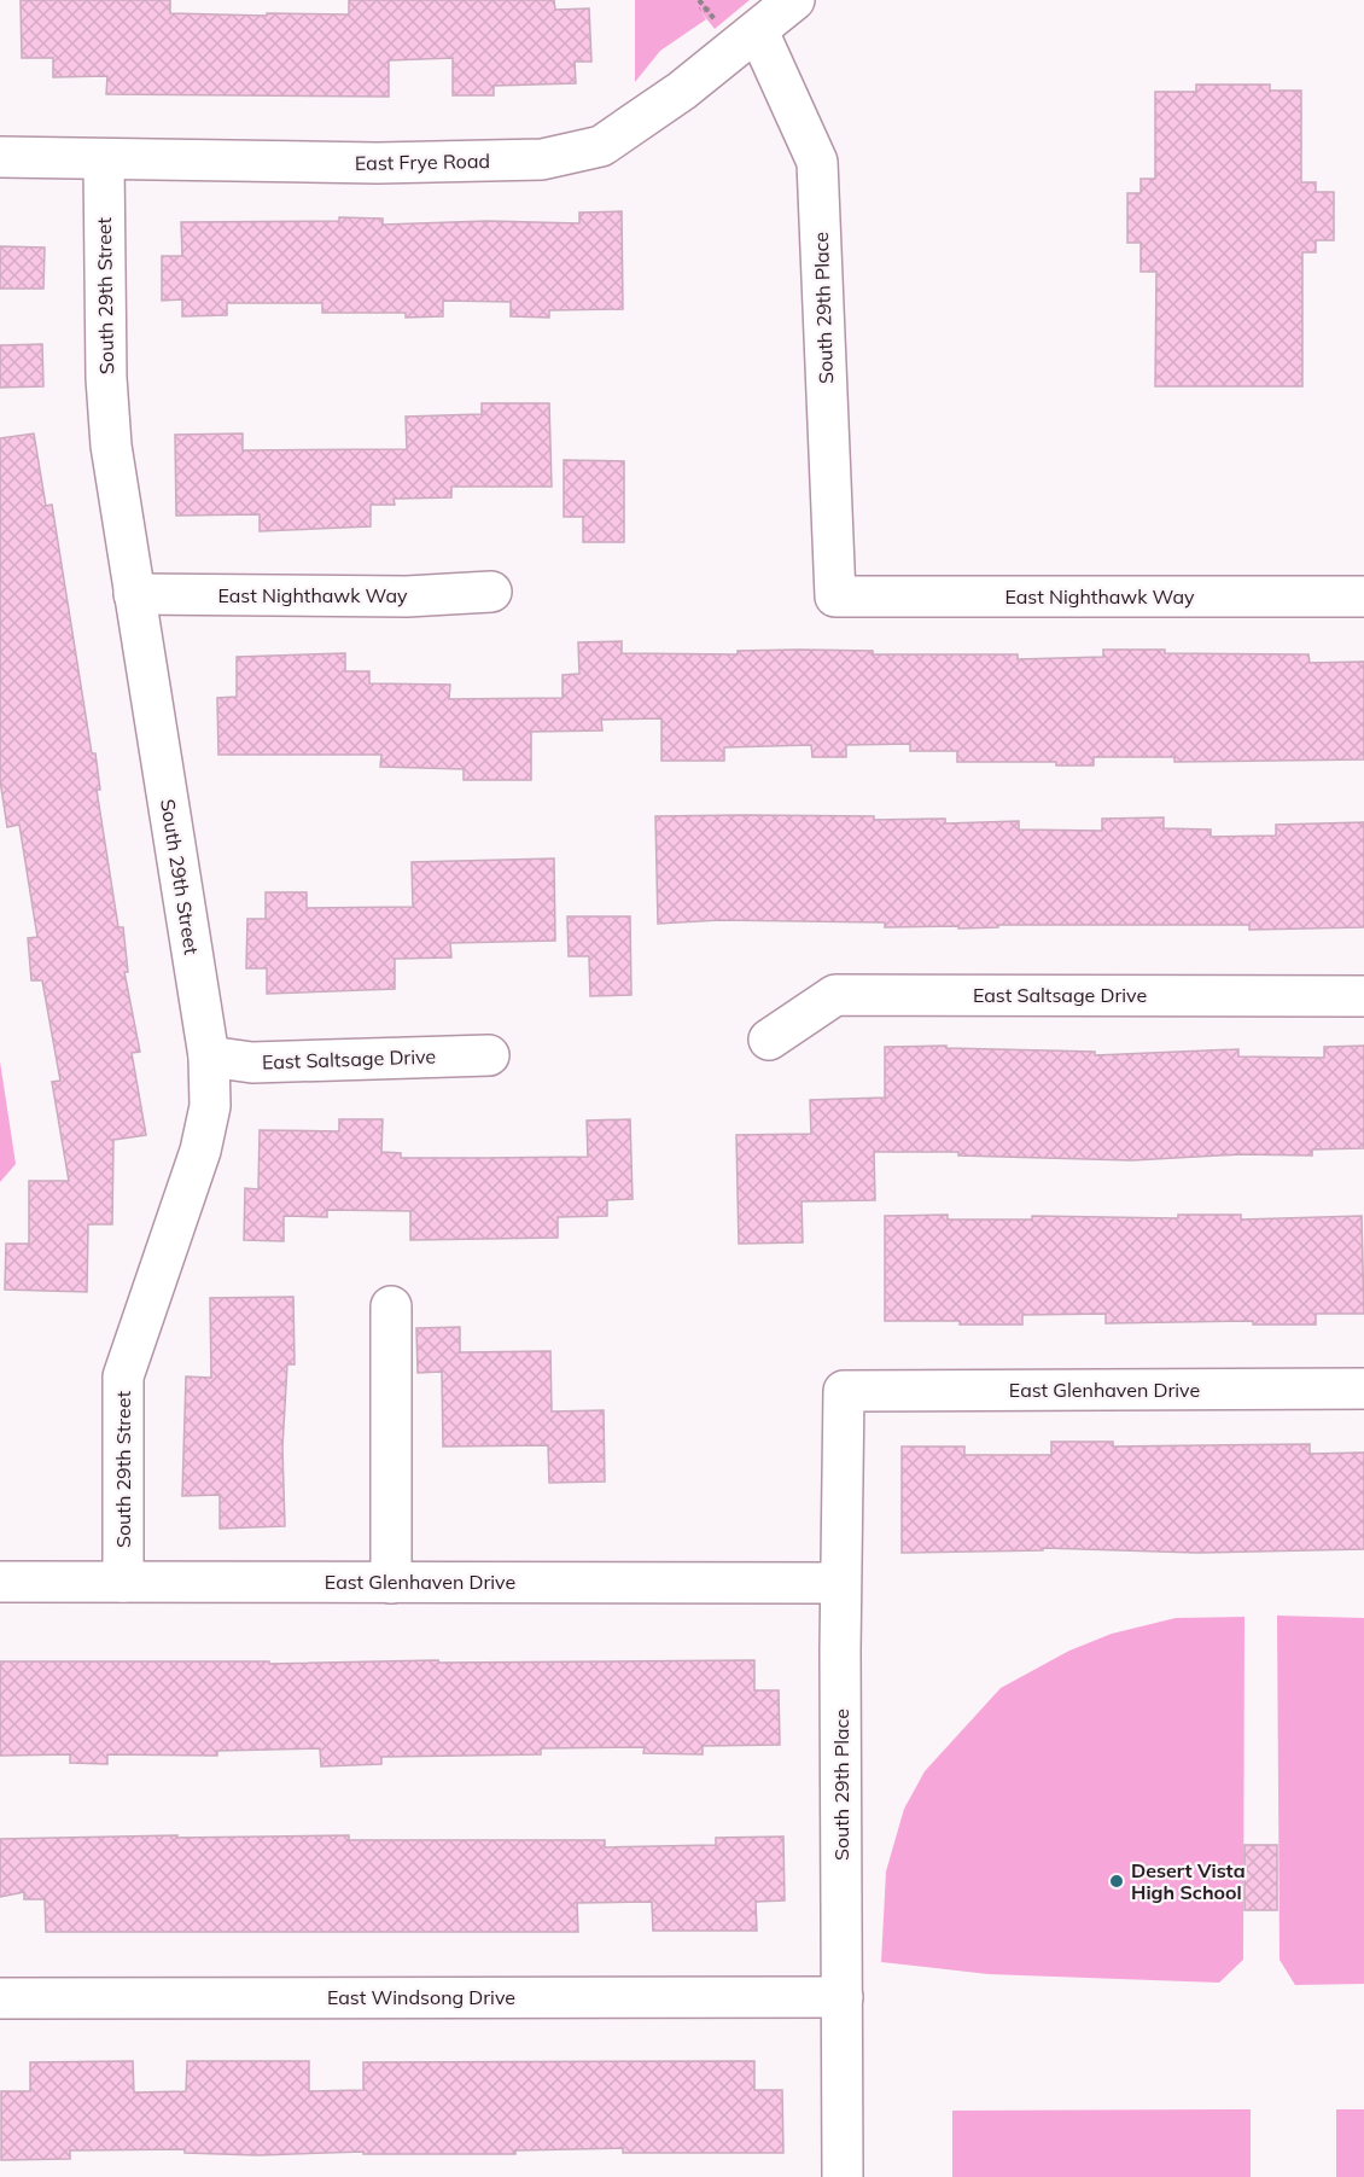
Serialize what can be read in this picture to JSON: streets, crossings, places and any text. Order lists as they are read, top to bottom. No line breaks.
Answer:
{"streets":{"street":["East Frye Road","South 29th Street","South 29th Place","East Nighthawk Way","East Saltsage Drive","East Glenhaven Drive","East Windsong Drive"]},"crossings":[["East Frye Road","South 29th Street"],["East Frye Road","South 29th Place"],["South 29th Street","East Nighthawk Way"],["South 29th Street","East Saltsage Drive"],["South 29th Street","East Glenhaven Drive"],["South 29th Place","East Nighthawk Way"],["South 29th Place","East Glenhaven Drive"],["South 29th Place","East Windsong Drive"]],"places":["Desert Vista High School"]}
